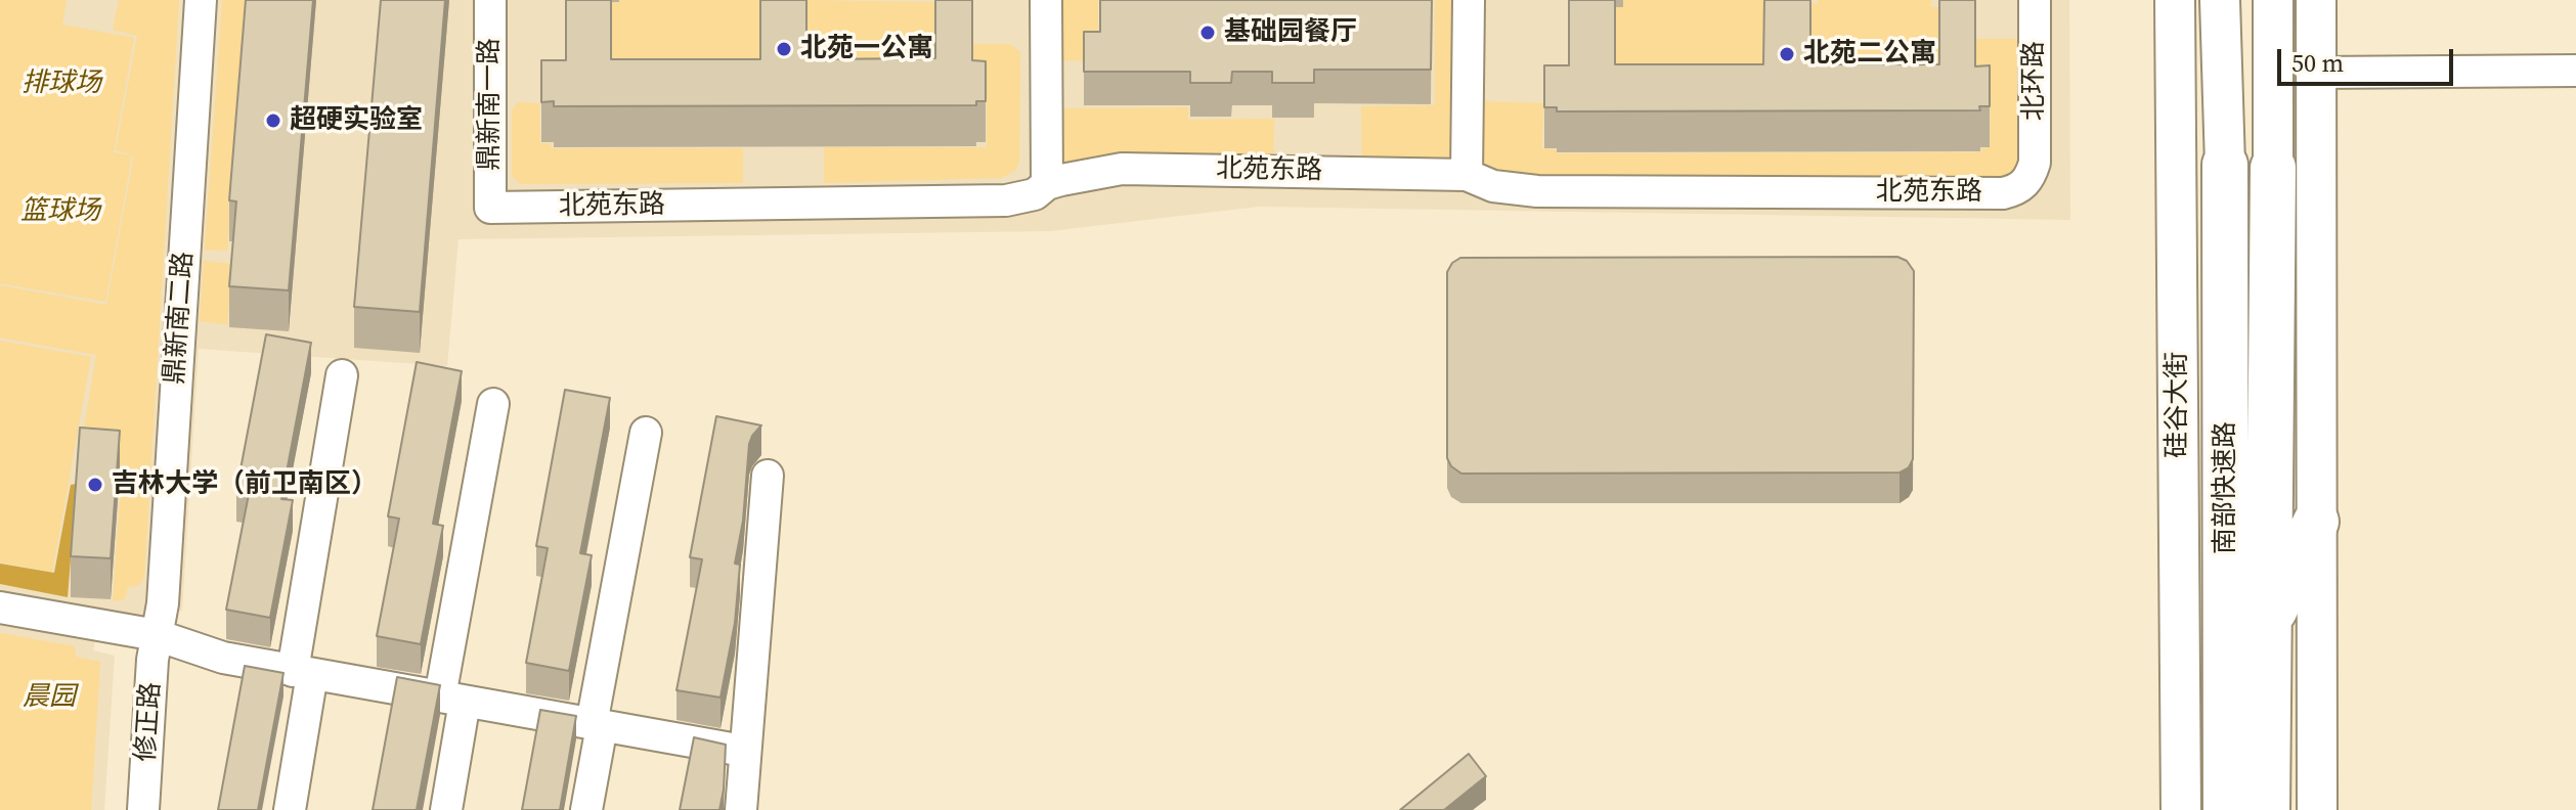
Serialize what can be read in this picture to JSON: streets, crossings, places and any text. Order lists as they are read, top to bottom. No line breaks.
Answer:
{"streets":{"highway":["南部快速路"],"main road":["硅谷大街"],"street":["北环路","鼎新南一路","北苑东路","鼎新南二路","修正路"]},"crossings":[["北环路","北苑东路"],["鼎新南一路","北苑东路"],["鼎新南二路","修正路"]],"parks":["排球场","篮球场","晨园"],"places":["基础园餐厅","北苑一公寓","北苑二公寓","超硬实验室","吉林大学（前卫南区）"],"scale_bar":"50 m"}
